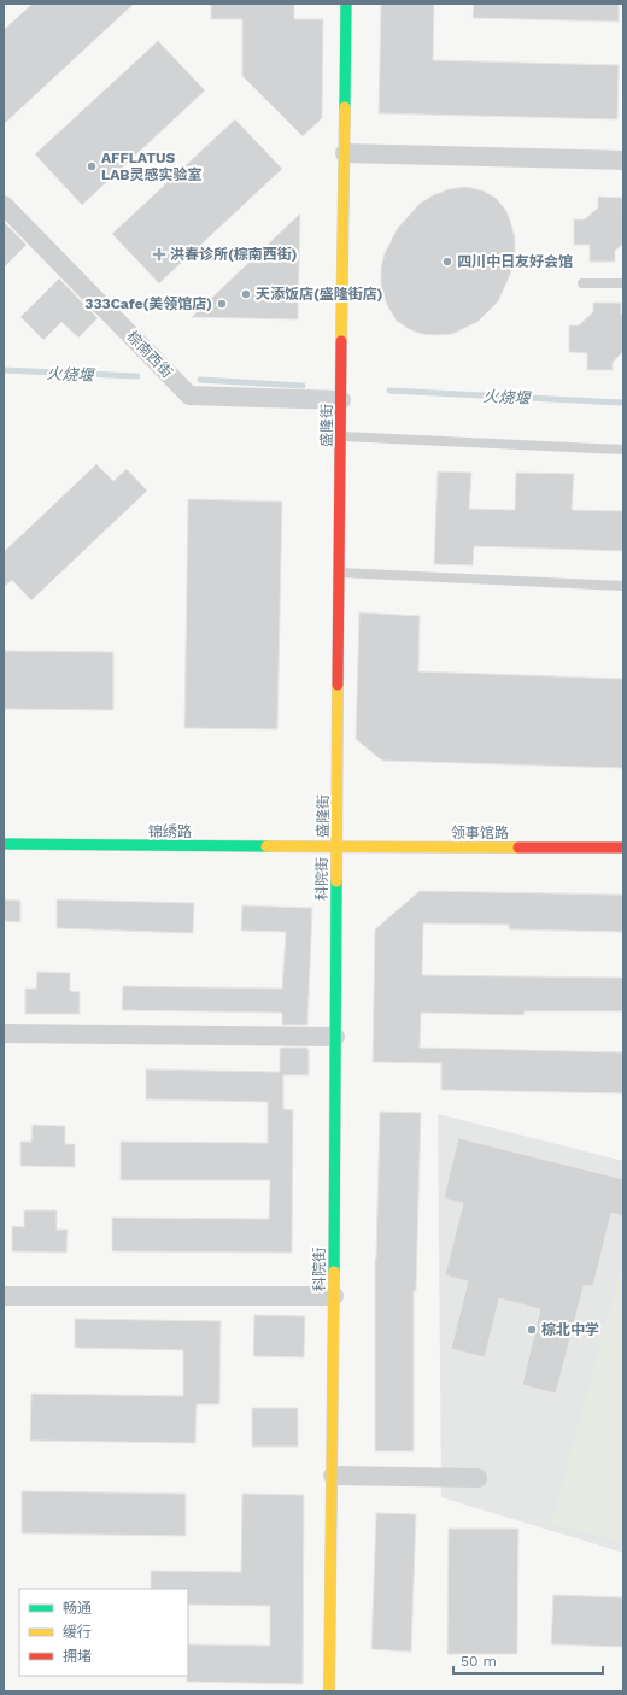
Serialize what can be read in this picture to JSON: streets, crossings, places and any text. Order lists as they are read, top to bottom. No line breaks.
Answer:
{"streets":{"street":["棕南西街","盛隆街","锦绣路","领事馆路","科院街"]},"crossings":[["棕南西街","盛隆街"],["盛隆街","锦绣路"],["盛隆街","领事馆路"],["盛隆街","科院街"],["锦绣路","领事馆路"],["锦绣路","科院街"],["领事馆路","科院街"]],"water":["火烧堰"],"places":{"other":["AFFLATUS LAB灵感实验室","四川中日友好会馆","天添饭店(盛隆街店)","333Cafe(美领馆店)","棕北中学"],"health":["洪春诊所(棕南西街)"]},"legend":["畅通","缓行","拥堵"],"scale_bar":"50 m"}
